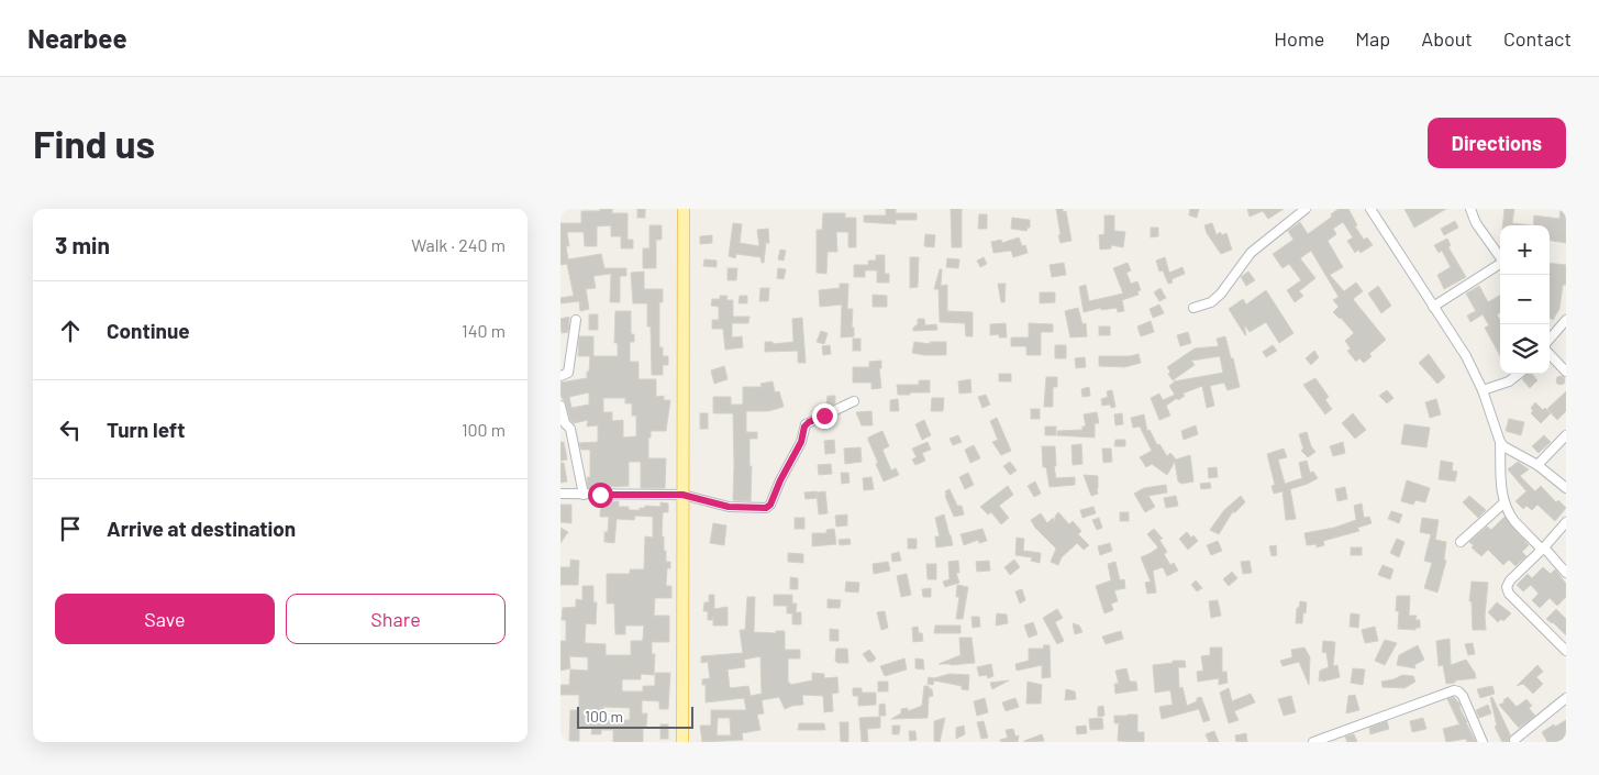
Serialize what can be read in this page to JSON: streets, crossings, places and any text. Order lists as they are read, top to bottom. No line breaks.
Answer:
{"scale_bar":"100 m","page":{"header":"Nearbee","nav":["Home","Map","About","Contact"],"buttons":["Directions",["Save","Share"]],"title":"Find us","heading":["3 min","Walk · 240 m"],"map_buttons":["+","−"],"list":[["Continue","140 m"],["Turn left","100 m"],"Arrive at destination"],"scale":"100 m"}}
